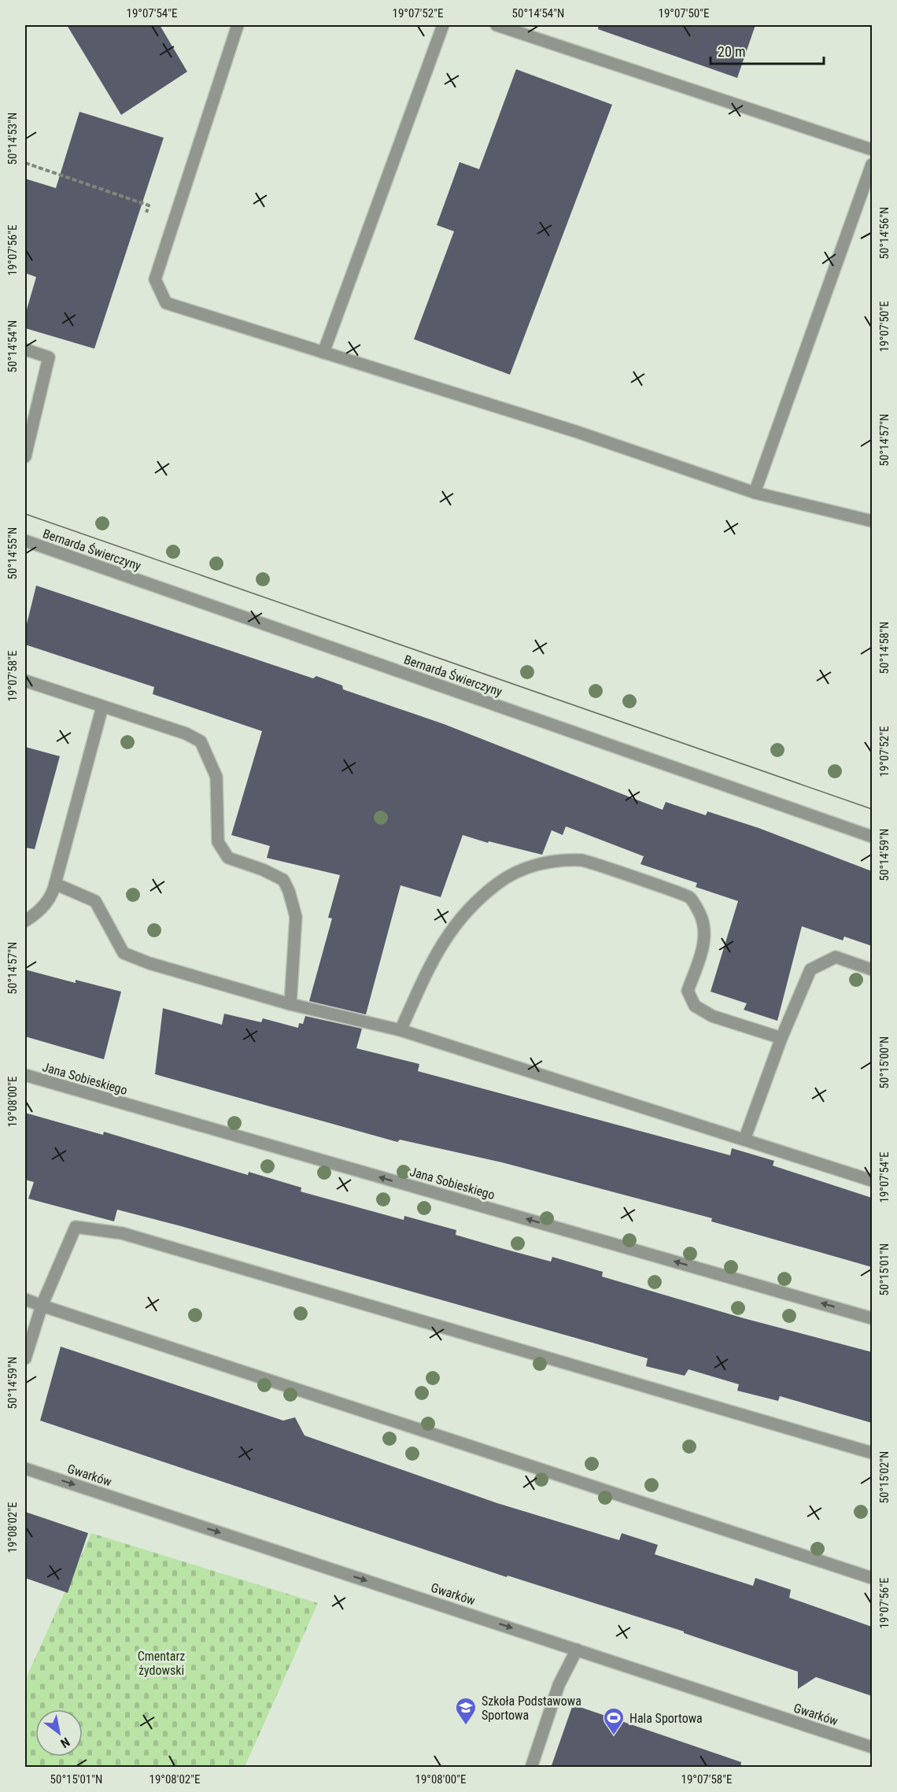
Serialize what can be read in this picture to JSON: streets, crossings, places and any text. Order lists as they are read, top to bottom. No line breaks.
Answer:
{"streets":{"street":["Bernarda Świerczyny","Jana Sobieskiego","Gwarków"]},"one_way":["Jana Sobieskiego","Gwarków"],"parks":["Cmentarz żydowski"],"places":{"school or university":["Szkoła Podstawowa Sportowa"],"sports":["Hala Sportowa"]},"scale_bar":"20 m","north":"bottom right","coordinates":["19°07'54\"E","19°07'52\"E","50°14'54\"N","19°07'50\"E","50°14'53\"N","50°14'56\"N","19°07'56\"E","50°14'57\"N","50°14'55\"N","50°14'58\"N","19°07'58\"E","50°14'59\"N","50°15'00\"N","19°08'00\"E","50°15'01\"N","50°15'02\"N","19°08'02\"E"]}
